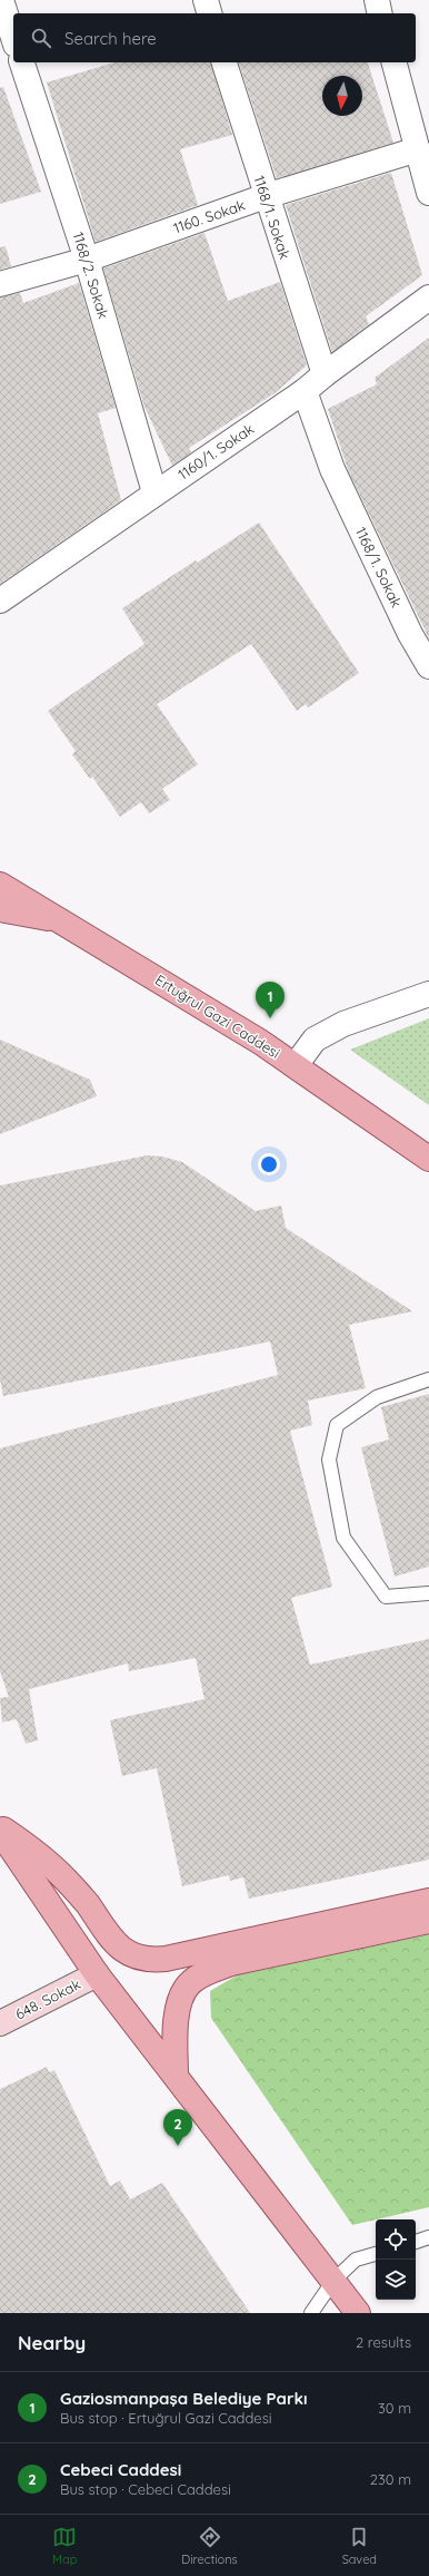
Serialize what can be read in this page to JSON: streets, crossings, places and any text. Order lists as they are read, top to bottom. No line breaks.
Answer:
{"streets":{"main road":["Ertuğrul Gazi Caddesi"],"street":["1160. Sokak","1168/1. Sokak","1168/2. Sokak","1160/1. Sokak","648. Sokak"]},"crossings":[["1160. Sokak","1168/1. Sokak"],["1160. Sokak","1168/2. Sokak"],["1168/1. Sokak","1160/1. Sokak"],["1168/2. Sokak","1160/1. Sokak"]],"north":"bottom","page":{"search":"Search here","pins":["1","2"],"heading":["Nearby","2 results"],"list":[{"mark":"1","name":"Gaziosmanpaşa Belediye Parkı","note":"Bus stop · Ertuğrul Gazi Caddesi","value":"30 m"},{"mark":"2","name":"Cebeci Caddesi","note":"Bus stop · Cebeci Caddesi","value":"230 m"}],"nav":["Map","Directions","Saved"]}}
